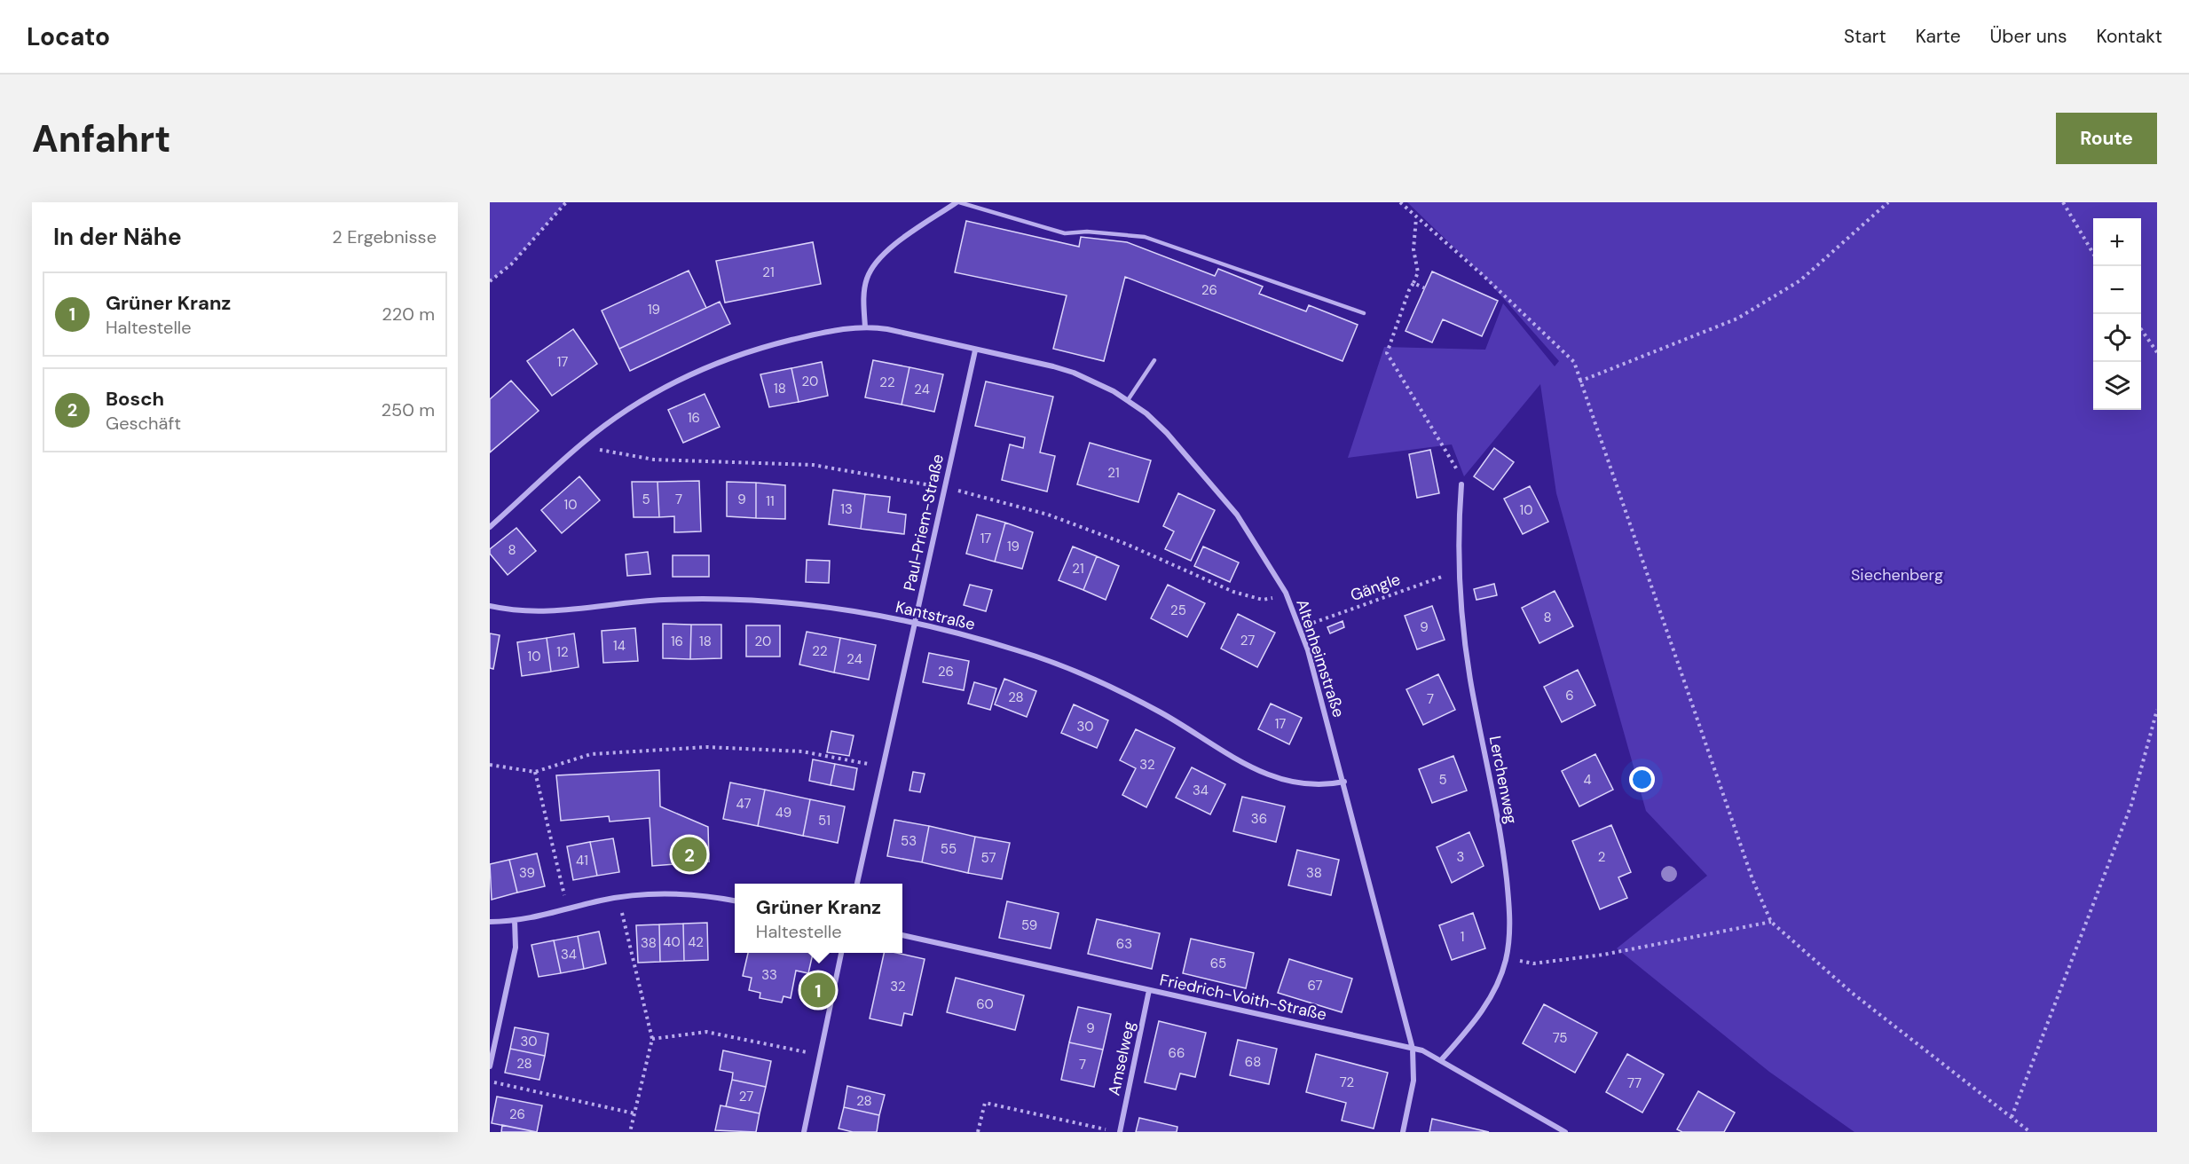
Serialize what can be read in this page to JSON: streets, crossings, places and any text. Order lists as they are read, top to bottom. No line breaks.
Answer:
{"streets":{"street":["Paul-Priem-Straße","Kantstraße","Altenheimstraße","Lerchenweg","Friedrich-Voith-Straße","Amselweg"],"path":["Gängle"]},"crossings":[["Paul-Priem-Straße","Kantstraße"],["Paul-Priem-Straße","Altenheimstraße"],["Gängle","Altenheimstraße"],["Gängle","Lerchenweg"],["Kantstraße","Altenheimstraße"],["Altenheimstraße","Friedrich-Voith-Straße"],["Lerchenweg","Friedrich-Voith-Straße"],["Friedrich-Voith-Straße","Amselweg"]],"parks":["Siechenberg"],"house_numbers":["21","26","19","17","20","22","18","24","16","21","5","7","9","11","10","13","10","17","19","8","21","25","8","9","27","16","18","20","14","22","12","10","24","26","6","28","7","17","30","32","5","4","34","47","49","36","51","53","55","3","2","57","41","39","38","59","1","40","42","38","63","34","65","33","67","32","60","9","75","30","66","68","28","7","72","77","27","28","26"],"page":{"header":"Locato","nav":["Start","Karte","Über uns","Kontakt"],"buttons":"Route","title":"Anfahrt","heading":["In der Nähe","2 Ergebnisse"],"map_buttons":["+","−"],"list":[{"mark":"1","name":"Grüner Kranz","note":"Haltestelle","value":"220 m"},{"mark":"2","name":"Bosch","note":"Geschäft","value":"250 m"}],"pins":["2","1"],"popup":["Grüner Kranz","Haltestelle"]}}
